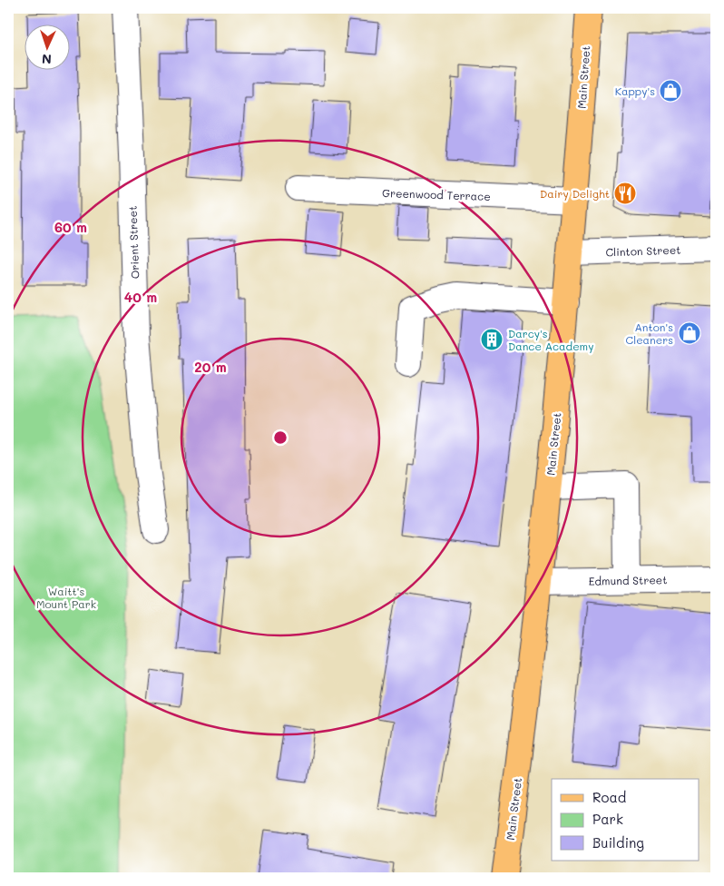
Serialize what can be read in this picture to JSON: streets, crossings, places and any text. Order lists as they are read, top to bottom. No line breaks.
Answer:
{"streets":{"main road":["Main Street"],"street":["Greenwood Terrace","Orient Street","Clinton Street","Edmund Street"]},"crossings":[["Main Street","Greenwood Terrace"],["Main Street","Clinton Street"],["Main Street","Edmund Street"]],"parks":["Waitt's Mount Park"],"places":{"shop":["Kappy's","Anton's Cleaners"],"restaurant":["Dairy Delight"],"building":["Darcy's Dance Academy"]},"legend":["Road","Park","Building"],"north":"bottom","rings":["60 m","40 m","20 m"]}
